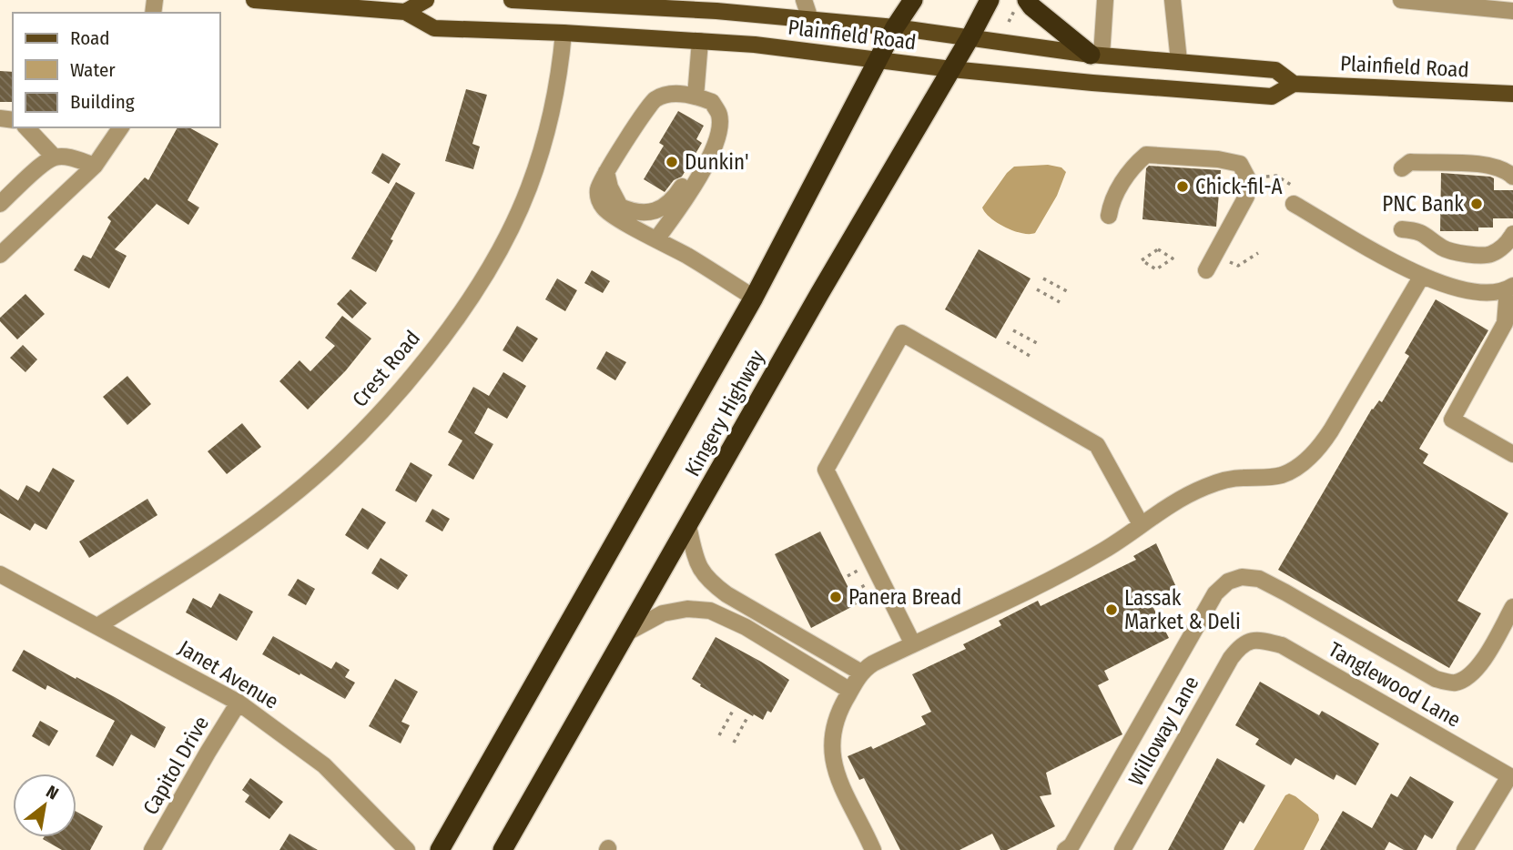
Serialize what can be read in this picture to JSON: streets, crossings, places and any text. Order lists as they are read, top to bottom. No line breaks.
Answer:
{"streets":{"highway":["Kingery Highway"],"main road":["Plainfield Road"],"street":["Crest Road","Janet Avenue","Tanglewood Lane","Willoway Lane","Capitol Drive"]},"crossings":[["Plainfield Road","Crest Road"],["Plainfield Road","Kingery Highway"],["Crest Road","Janet Avenue"],["Janet Avenue","Capitol Drive"],["Tanglewood Lane","Willoway Lane"]],"places":["Dunkin'","Chick-fil-A","PNC Bank","Panera Bread","Lassak Market & Deli"],"legend":["Road","Water","Building"],"north":"top right"}
